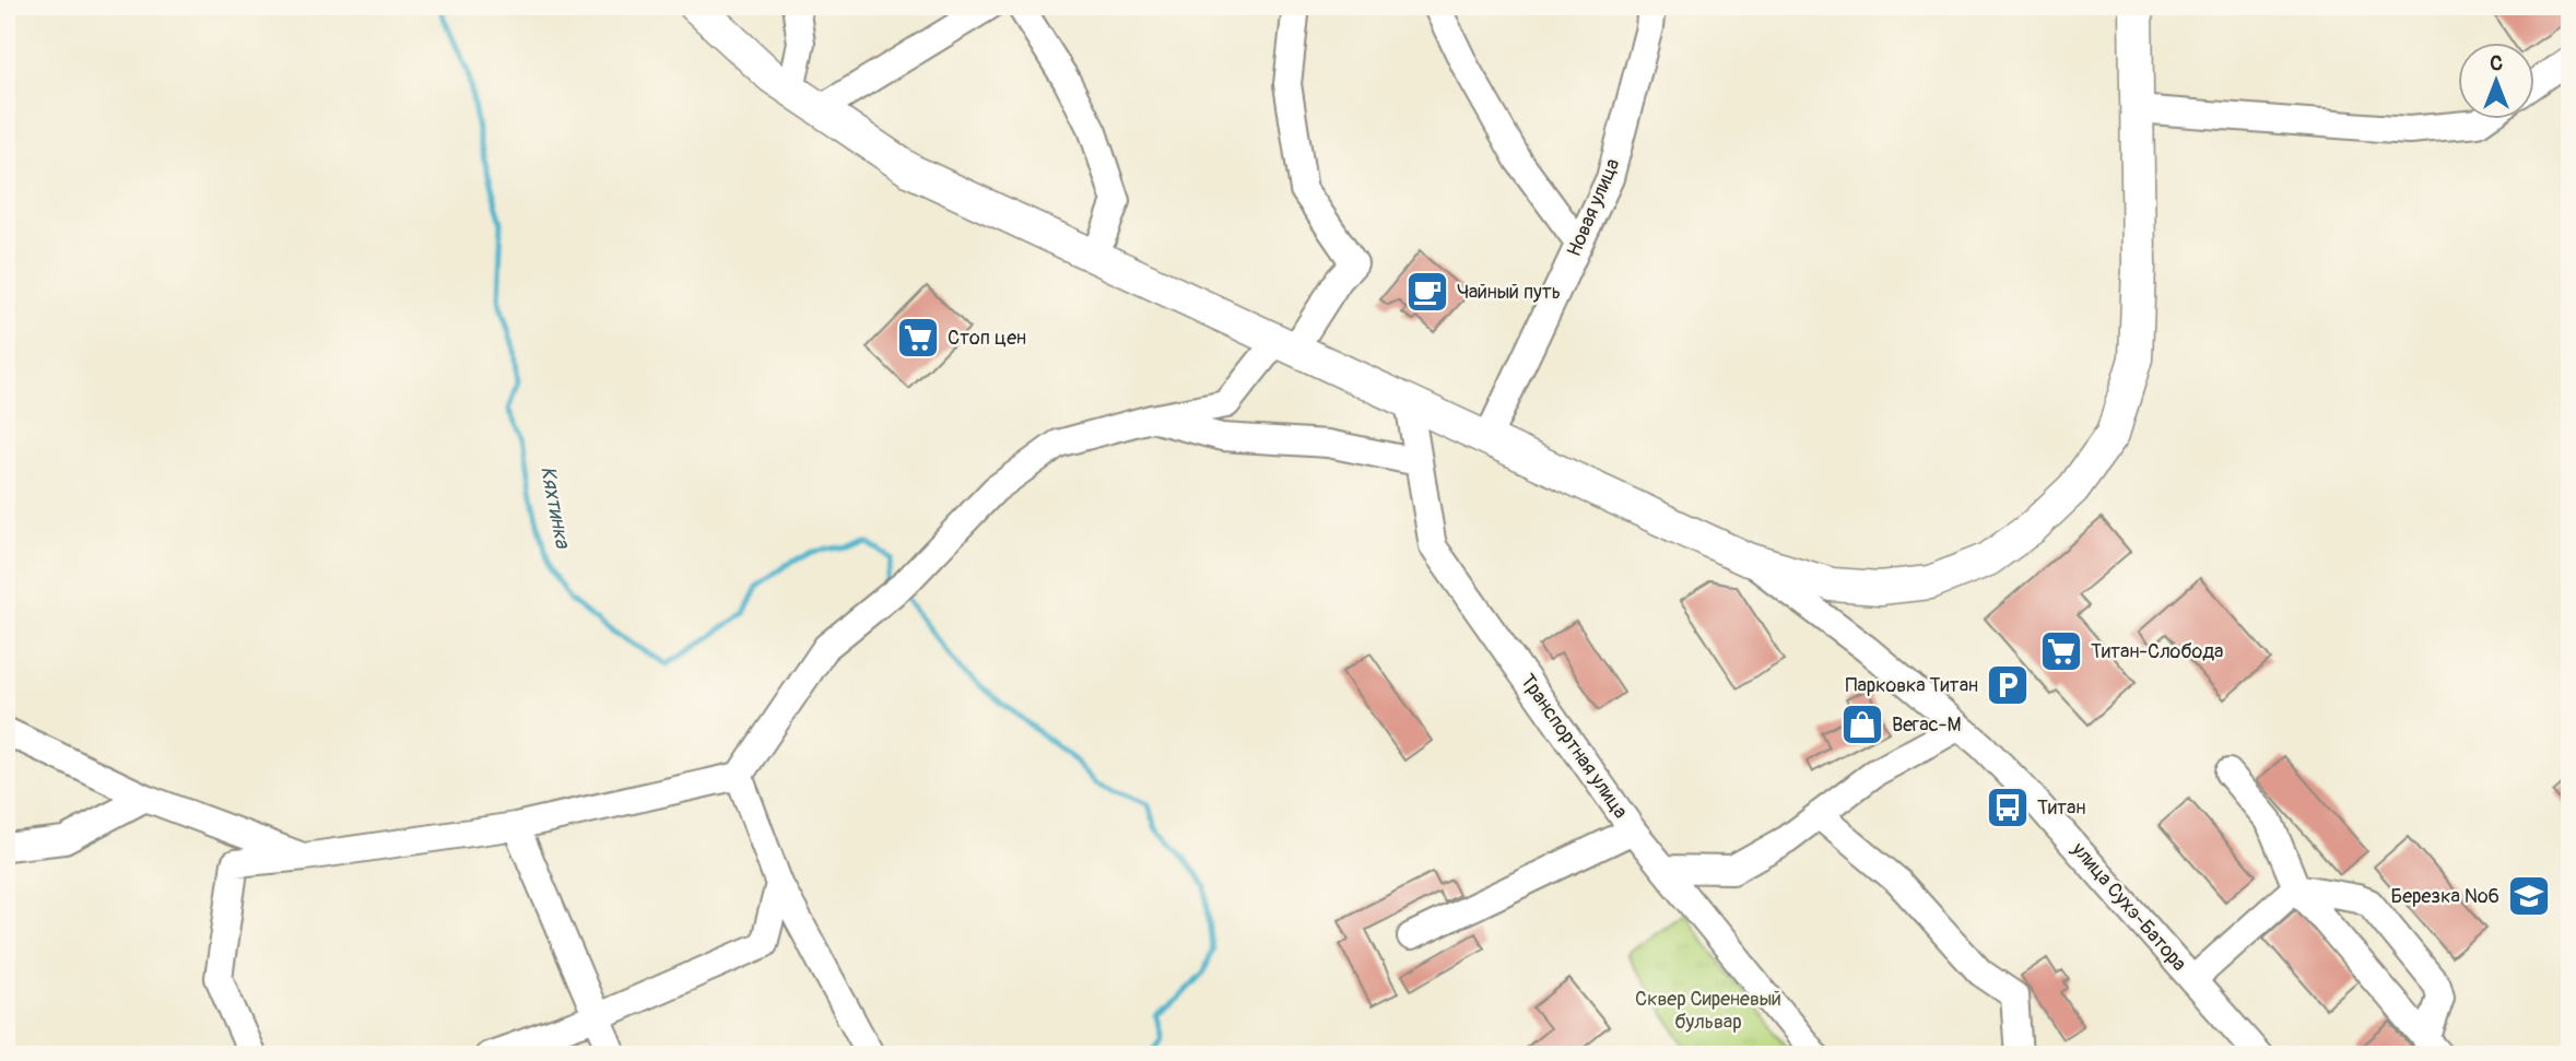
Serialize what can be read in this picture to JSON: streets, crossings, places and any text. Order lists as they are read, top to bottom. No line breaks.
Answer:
{"streets":{"street":["Новая улица","Транспортная улица","улица Сухэ-Батора"]},"water":["Кяхтинка"],"parks":["Сквер Сиреневый бульвар"],"places":{"cafe":["Чайный путь"],"supermarket":["Стоп цен","Титан-Слобода"],"parking":["Парковка Титан"],"shop":["Вегас-М"],"bus stop":["Титан"],"school or university":["Березка №6"]},"north":"top"}
